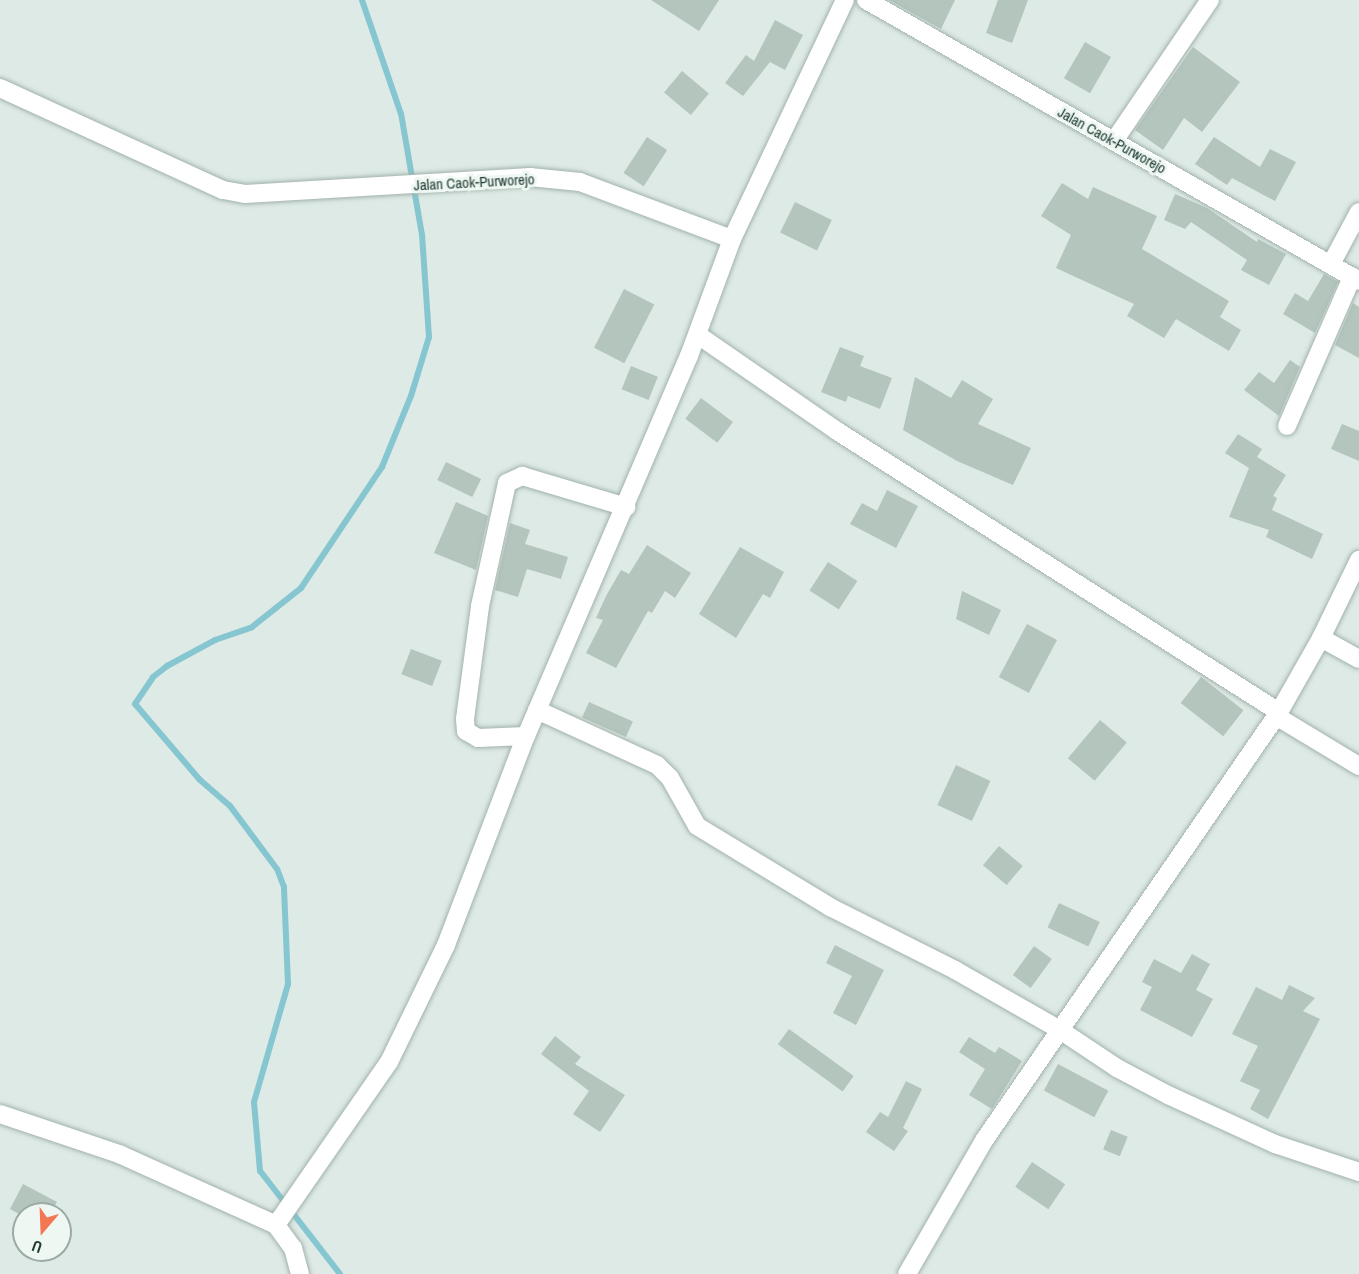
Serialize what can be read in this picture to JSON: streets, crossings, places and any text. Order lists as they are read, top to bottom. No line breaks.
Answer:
{"streets":{"street":["Jalan Caok-Purworejo"]},"north":"bottom"}
